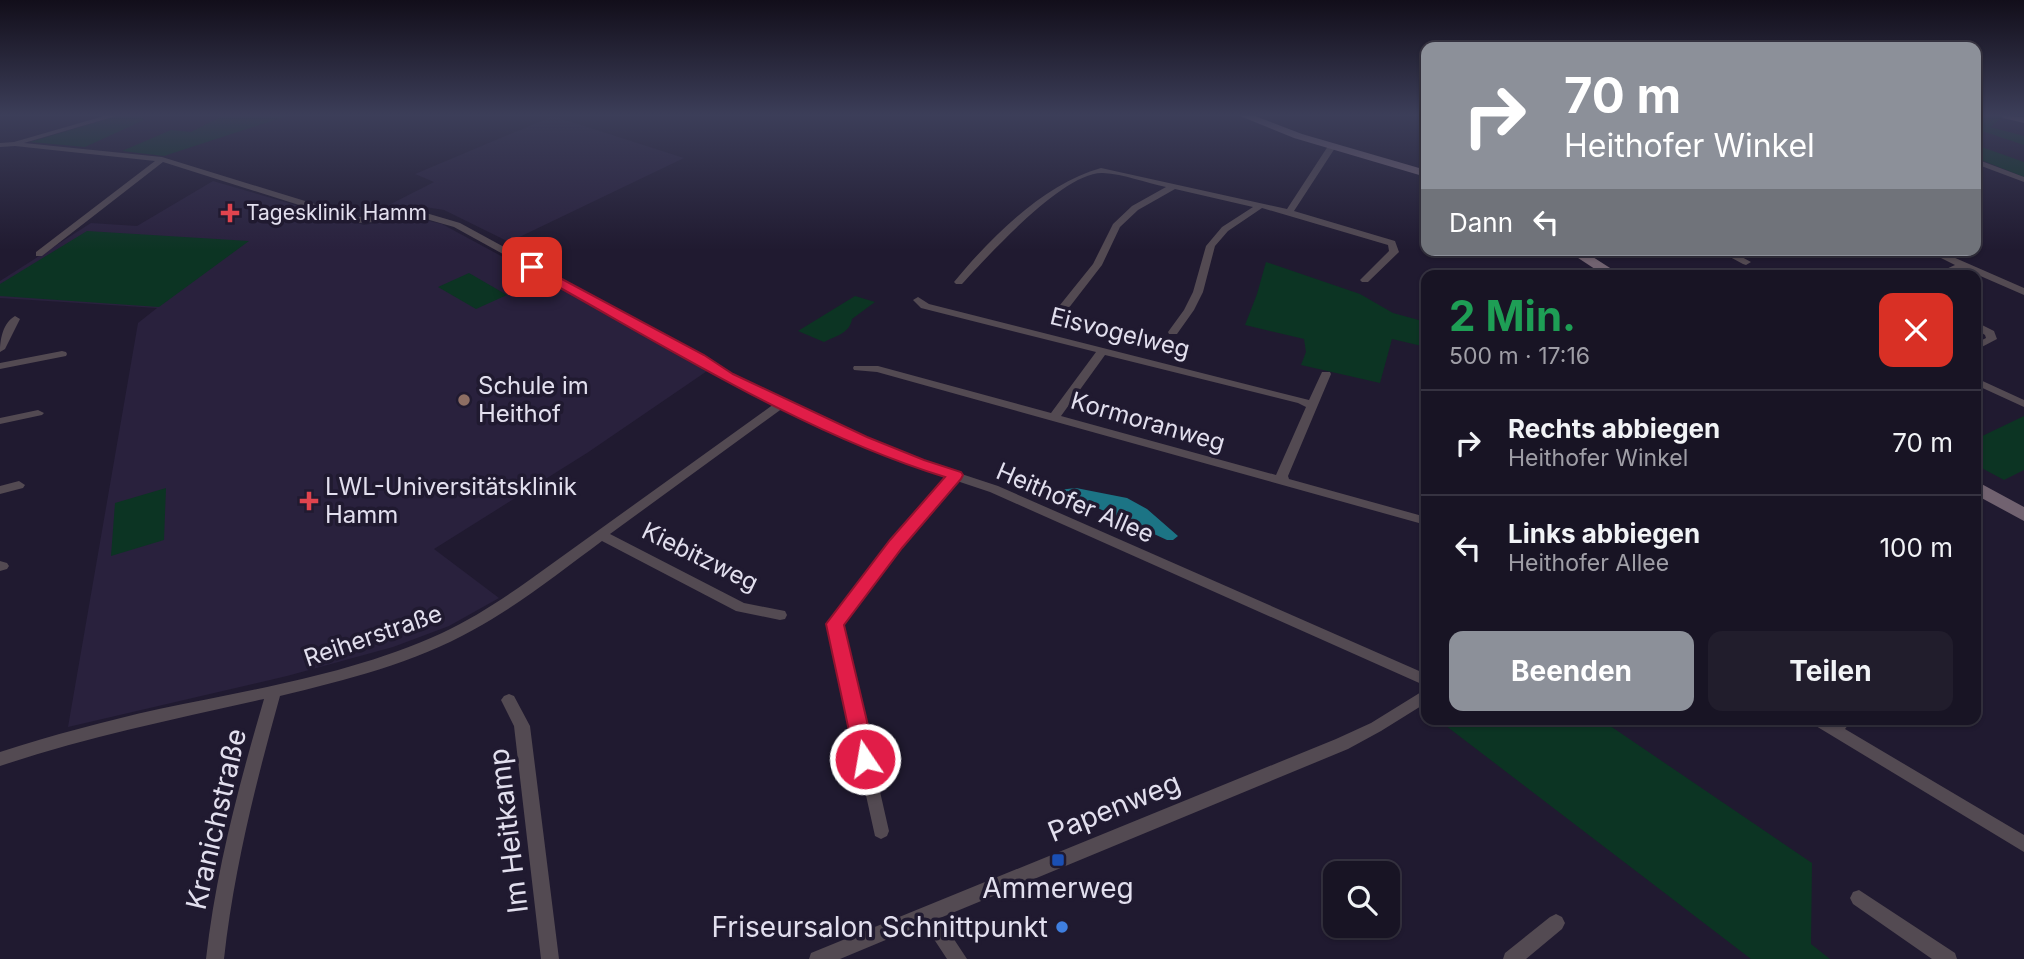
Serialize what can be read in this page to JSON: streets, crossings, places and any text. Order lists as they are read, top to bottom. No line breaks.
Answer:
{"streets":{"street":["Eisvogelweg","Kormoranweg","Heithofer Allee","Kiebitzweg","Reiherstraße","Papenweg","Kranichstraße","Im Heitkamp"]},"crossings":[["Heithofer Allee","Reiherstraße"],["Kiebitzweg","Reiherstraße"],["Reiherstraße","Kranichstraße"]],"places":{"health":["Tagesklinik Hamm","LWL-Universitätsklinik Hamm"],"other":["Schule im Heithof","Friseursalon Schnittpunkt"],"transit":["Ammerweg"]},"page":{"turn":["70 m","Heithofer Winkel"],"then":"Dann","heading":["2 Min.","500 m · 17:16"],"list":[{"name":"Rechts abbiegen","note":"Heithofer Winkel","value":"70 m"},{"name":"Links abbiegen","note":"Heithofer Allee","value":"100 m"}],"buttons":["Beenden","Teilen"]}}
